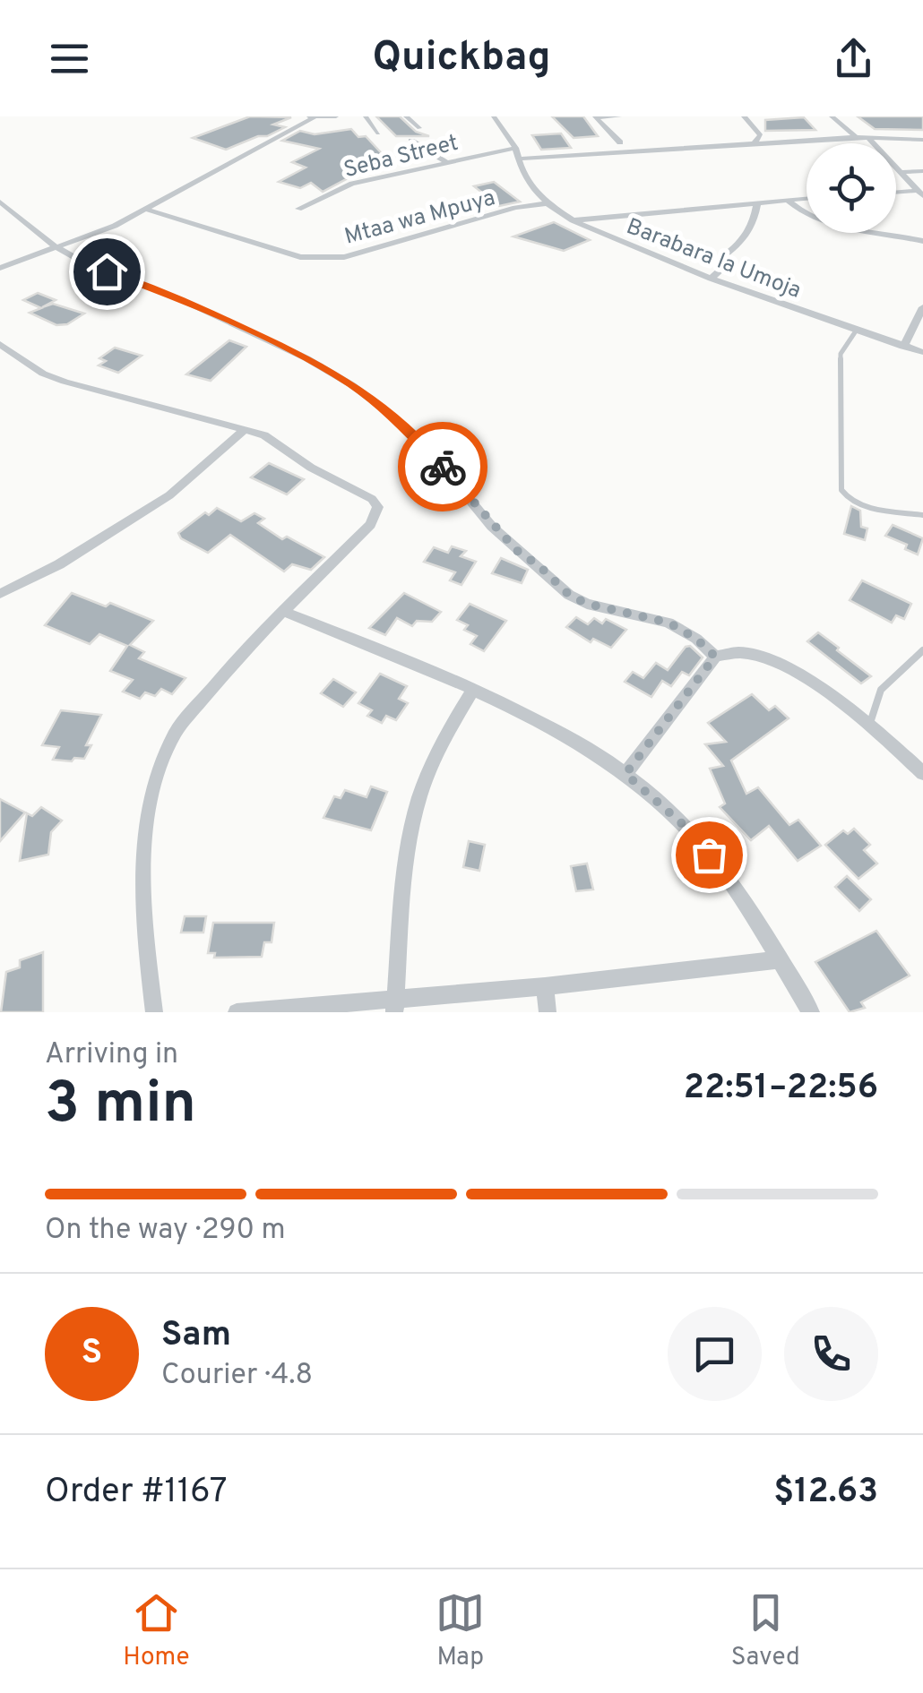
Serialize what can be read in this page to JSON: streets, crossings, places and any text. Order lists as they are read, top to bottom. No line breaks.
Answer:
{"streets":{"street":["Seba Street","Mtaa wa Mpuya","Barabara la Umoja"]},"crossings":[["Seba Street","Barabara la Umoja"],["Mtaa wa Mpuya","Barabara la Umoja"]],"page":{"header":"Quickbag","heading":["3 min","Arriving in","22:51–22:56"],"panel":["Sam","Courier · 4.8","Order #1167","$12.63"],"bar":"On the way · 290 m","round":"S","tabs":["Home","Map","Saved"]}}
